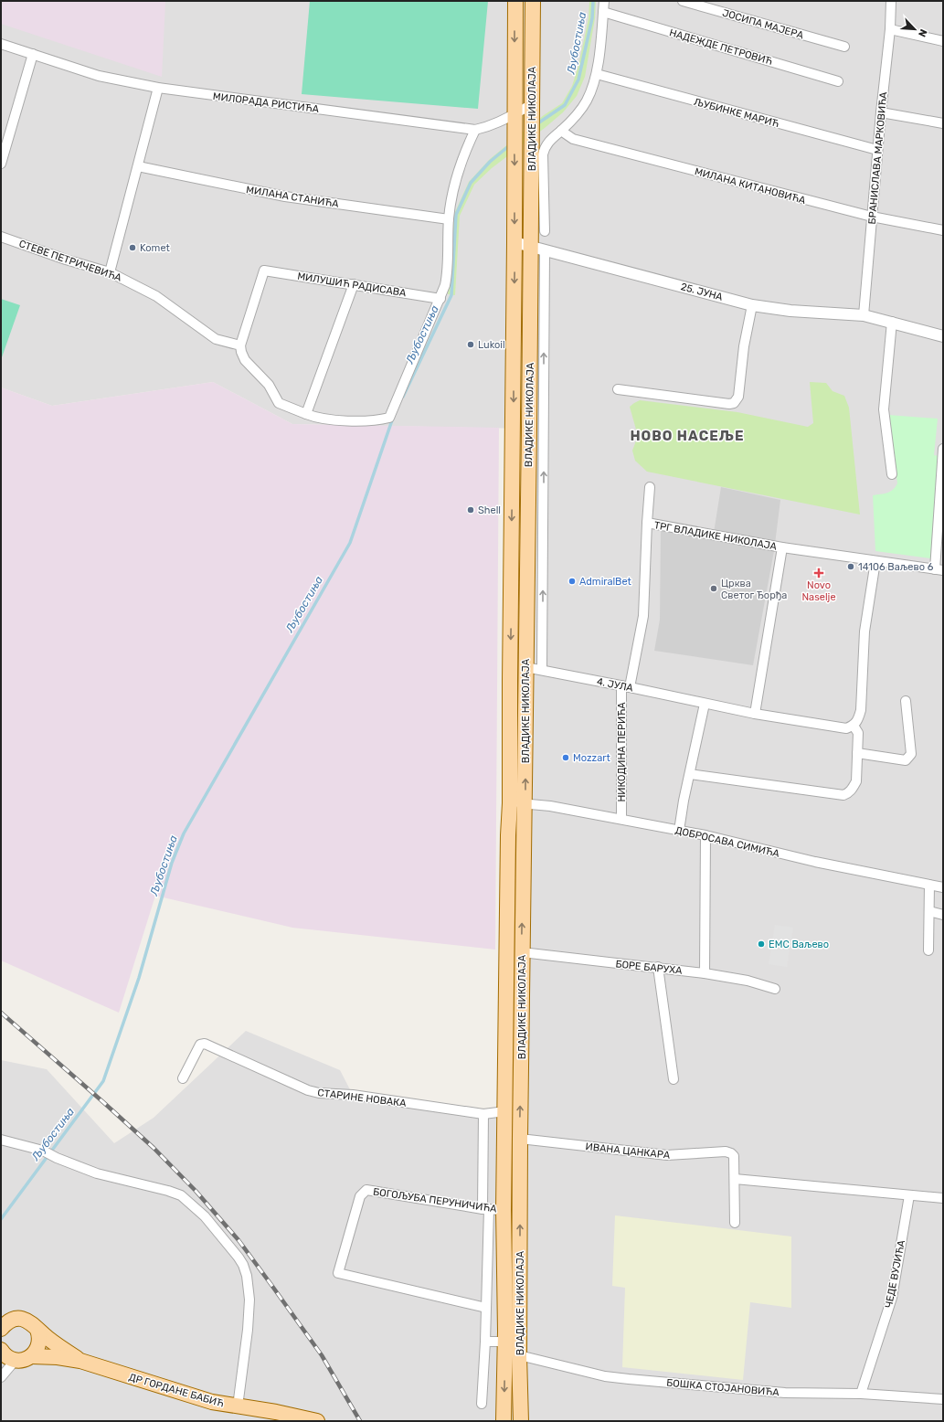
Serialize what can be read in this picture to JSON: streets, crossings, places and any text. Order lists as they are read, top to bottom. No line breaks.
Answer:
{"streets":{"main road":["ВЛАДИКЕ НИКОЛАЈА","ДР ГОРДАНЕ БАБИЋ"],"street":["ЈОСИПА МАЈЕРА","НАДЕЖДЕ ПЕТРОВИЋ","МИЛОРАДА РИСТИЋА","ЉУБИНКЕ МАРИЋ","БРАНИСЛАВА МАРКОВИЋА","МИЛАНА КИТАНОВИЋА","МИЛАНА СТАНИЋА","СТЕВЕ ПЕТРИЧЕВИЋА","МИЛУШИЋ РАДИСАВА","25. ЈУНА","ТРГ ВЛАДИКЕ НИКОЛАЈА","4. ЈУЛА","НИКОДИНА ПЕРИЋА","ДОБРОСАВА СИМИЋА","БОРЕ БАРУХА","СТАРИНЕ НОВАКА","ИВАНА ЦАНКАРА","БОГОЉУБА ПЕРУНИЧИЋА","ЧЕДЕ ВУЈИЋА","БОШКА СТОЈАНОВИЋА"]},"crossings":[["МИЛОРАДА РИСТИЋА","ВЛАДИКЕ НИКОЛАЈА"],["ЉУБИНКЕ МАРИЋ","БРАНИСЛАВА МАРКОВИЋА"],["ВЛАДИКЕ НИКОЛАЈА","25. ЈУНА"],["ВЛАДИКЕ НИКОЛАЈА","4. ЈУЛА"],["ВЛАДИКЕ НИКОЛАЈА","ДОБРОСАВА СИМИЋА"],["ВЛАДИКЕ НИКОЛАЈА","БОРЕ БАРУХА"],["ВЛАДИКЕ НИКОЛАЈА","СТАРИНЕ НОВАКА"],["ВЛАДИКЕ НИКОЛАЈА","ИВАНА ЦАНКАРА"],["ВЛАДИКЕ НИКОЛАЈА","БОГОЉУБА ПЕРУНИЧИЋА"],["ВЛАДИКЕ НИКОЛАЈА","БОШКА СТОЈАНОВИЋА"],["БРАНИСЛАВА МАРКОВИЋА","МИЛАНА КИТАНОВИЋА"],["БРАНИСЛАВА МАРКОВИЋА","25. ЈУНА"],["СТЕВЕ ПЕТРИЧЕВИЋА","МИЛУШИЋ РАДИСАВА"],["ТРГ ВЛАДИКЕ НИКОЛАЈА","4. ЈУЛА"],["ТРГ ВЛАДИКЕ НИКОЛАЈА","НИКОДИНА ПЕРИЋА"],["4. ЈУЛА","НИКОДИНА ПЕРИЋА"],["НИКОДИНА ПЕРИЋА","ДОБРОСАВА СИМИЋА"],["ЧЕДЕ ВУЈИЋА","БОШКА СТОЈАНОВИЋА"]],"districts":["НОВО НАСЕЉЕ"],"water":["Љубостиња"],"places":{"other":["Komet","Lukoil","Shell","14106 Ваљево 6","AdmiralBet","Црква Светог Ђорђа","Mozzart","ЕМС Ваљево"],"health":["Novo Naselje"]},"north":"bottom right"}
